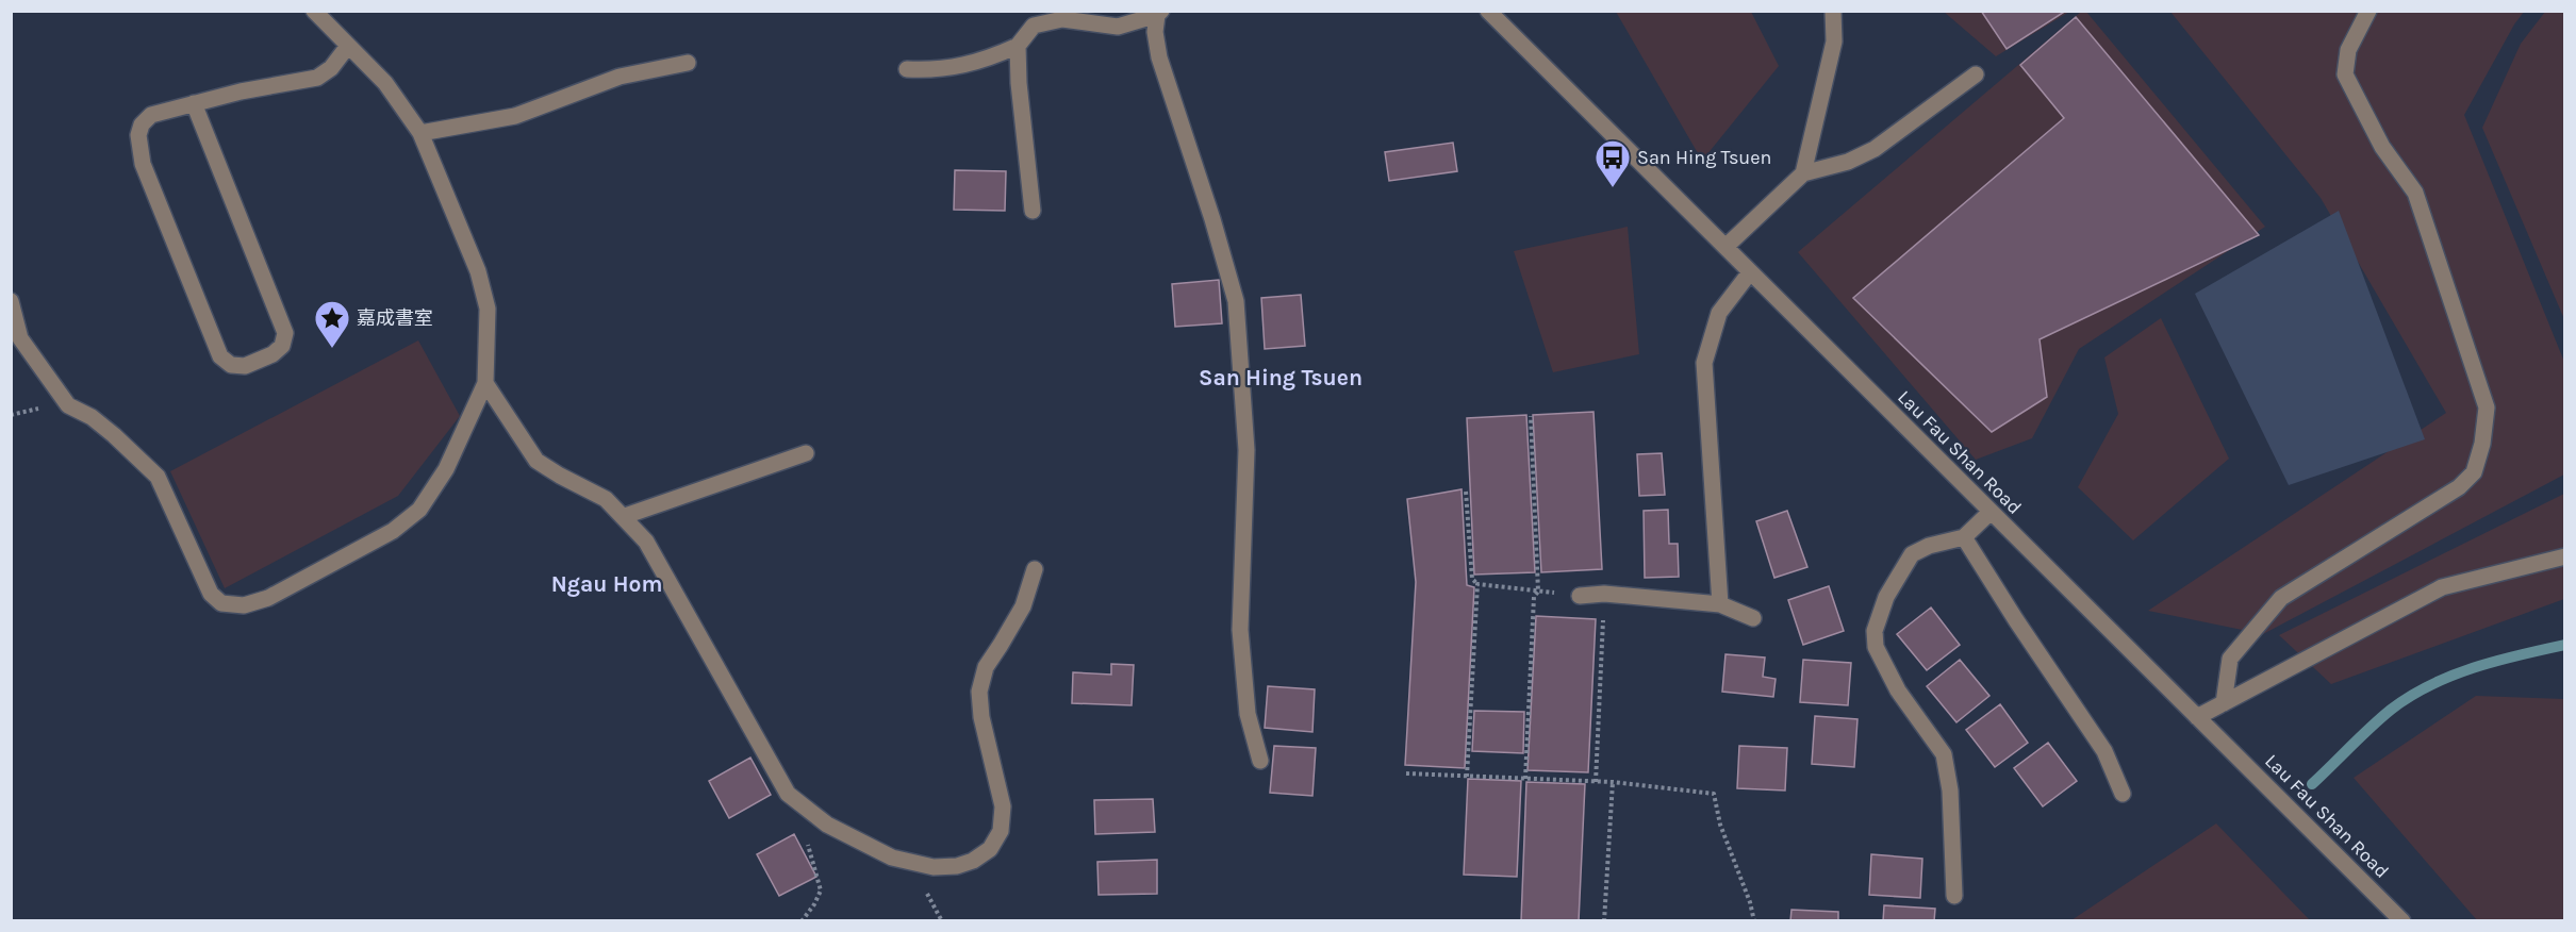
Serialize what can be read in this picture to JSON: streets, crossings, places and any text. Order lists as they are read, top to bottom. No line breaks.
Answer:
{"streets":{"street":["Lau Fau Shan Road"]},"districts":["San Hing Tsuen","Ngau Hom"],"places":{"bus stop":["San Hing Tsuen"],"place":["嘉成書室"]}}
